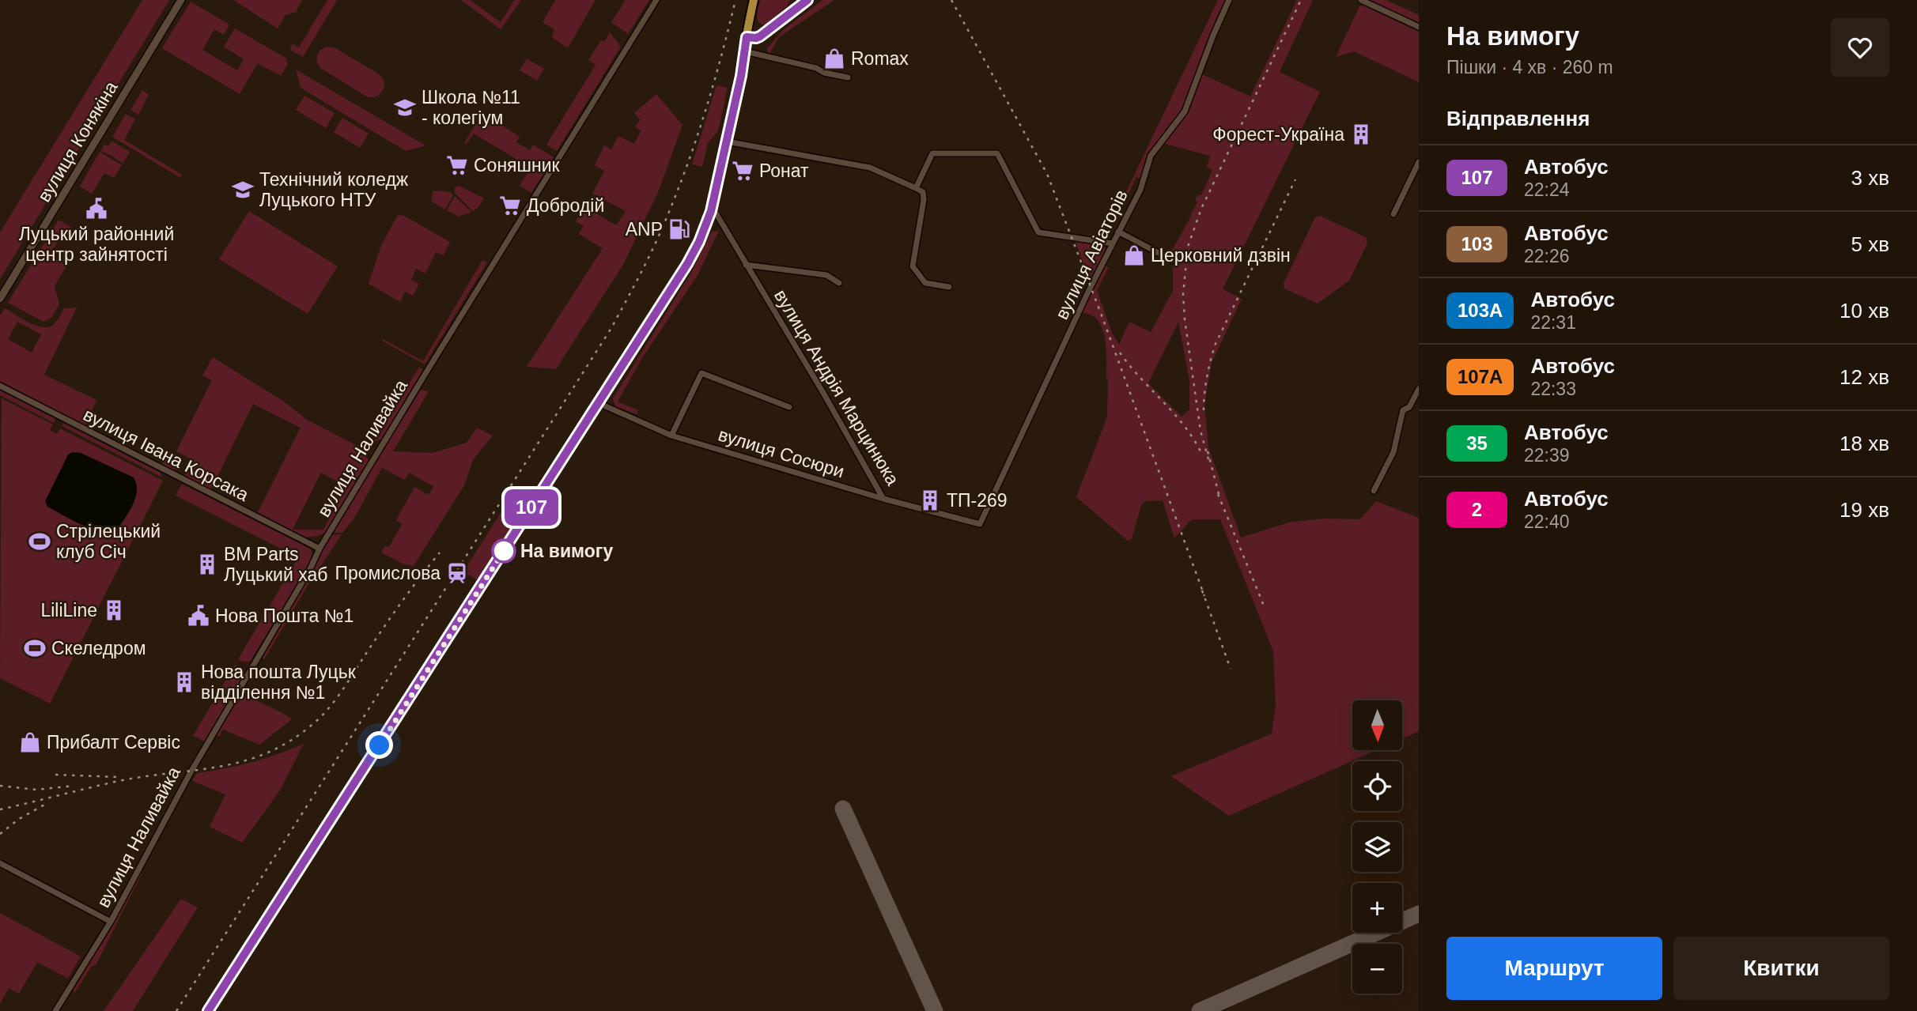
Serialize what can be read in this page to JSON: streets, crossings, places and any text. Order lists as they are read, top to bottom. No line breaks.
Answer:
{"streets":{"street":["вулиця Конякіна","вулиця Авіаторів","вулиця Андрія Марцинюка","вулиця Наливайка","вулиця Сосюри","вулиця Івана Корсака"]},"crossings":[["вулиця Авіаторів","вулиця Андрія Марцинюка"],["вулиця Андрія Марцинюка","вулиця Сосюри"],["вулиця Наливайка","вулиця Івана Корсака"]],"places":{"shop":["Romax","Церковний дзвін","Прибалт Сервіс"],"school or university":["Школа №11 - колегіум","Технічний коледж Луцького НТУ"],"building":["Форест-Україна","ТП-269","BM Parts Луцький хаб","LiliLine","Нова пошта Луцьк відділення №1"],"supermarket":["Соняшник","Ронат","Добродій"],"public building":["Луцький районний центр зайнятості","Нова Пошта №1"],"fuel station":["ANP"],"sports":["Стрілецький клуб Січ","Скеледром"],"other":["На вимогу"],"station":["Промислова"]},"lines":["bus line 107"],"north":"bottom","page":{"on_map":"107","heading":[["На вимогу","Пішки · 4 хв · 260 m"],"Відправлення"],"list":[{"mark":"107","name":"Автобус","note":"22:24","value":"3 хв"},{"mark":"103","name":"Автобус","note":"22:26","value":"5 хв"},{"mark":"103А","name":"Автобус","note":"22:31","value":"10 хв"},{"mark":"107А","name":"Автобус","note":"22:33","value":"12 хв"},{"mark":"35","name":"Автобус","note":"22:39","value":"18 хв"},{"mark":"2","name":"Автобус","note":"22:40","value":"19 хв"}],"map_buttons":["+","−"],"buttons":["Маршрут","Квитки"]}}
